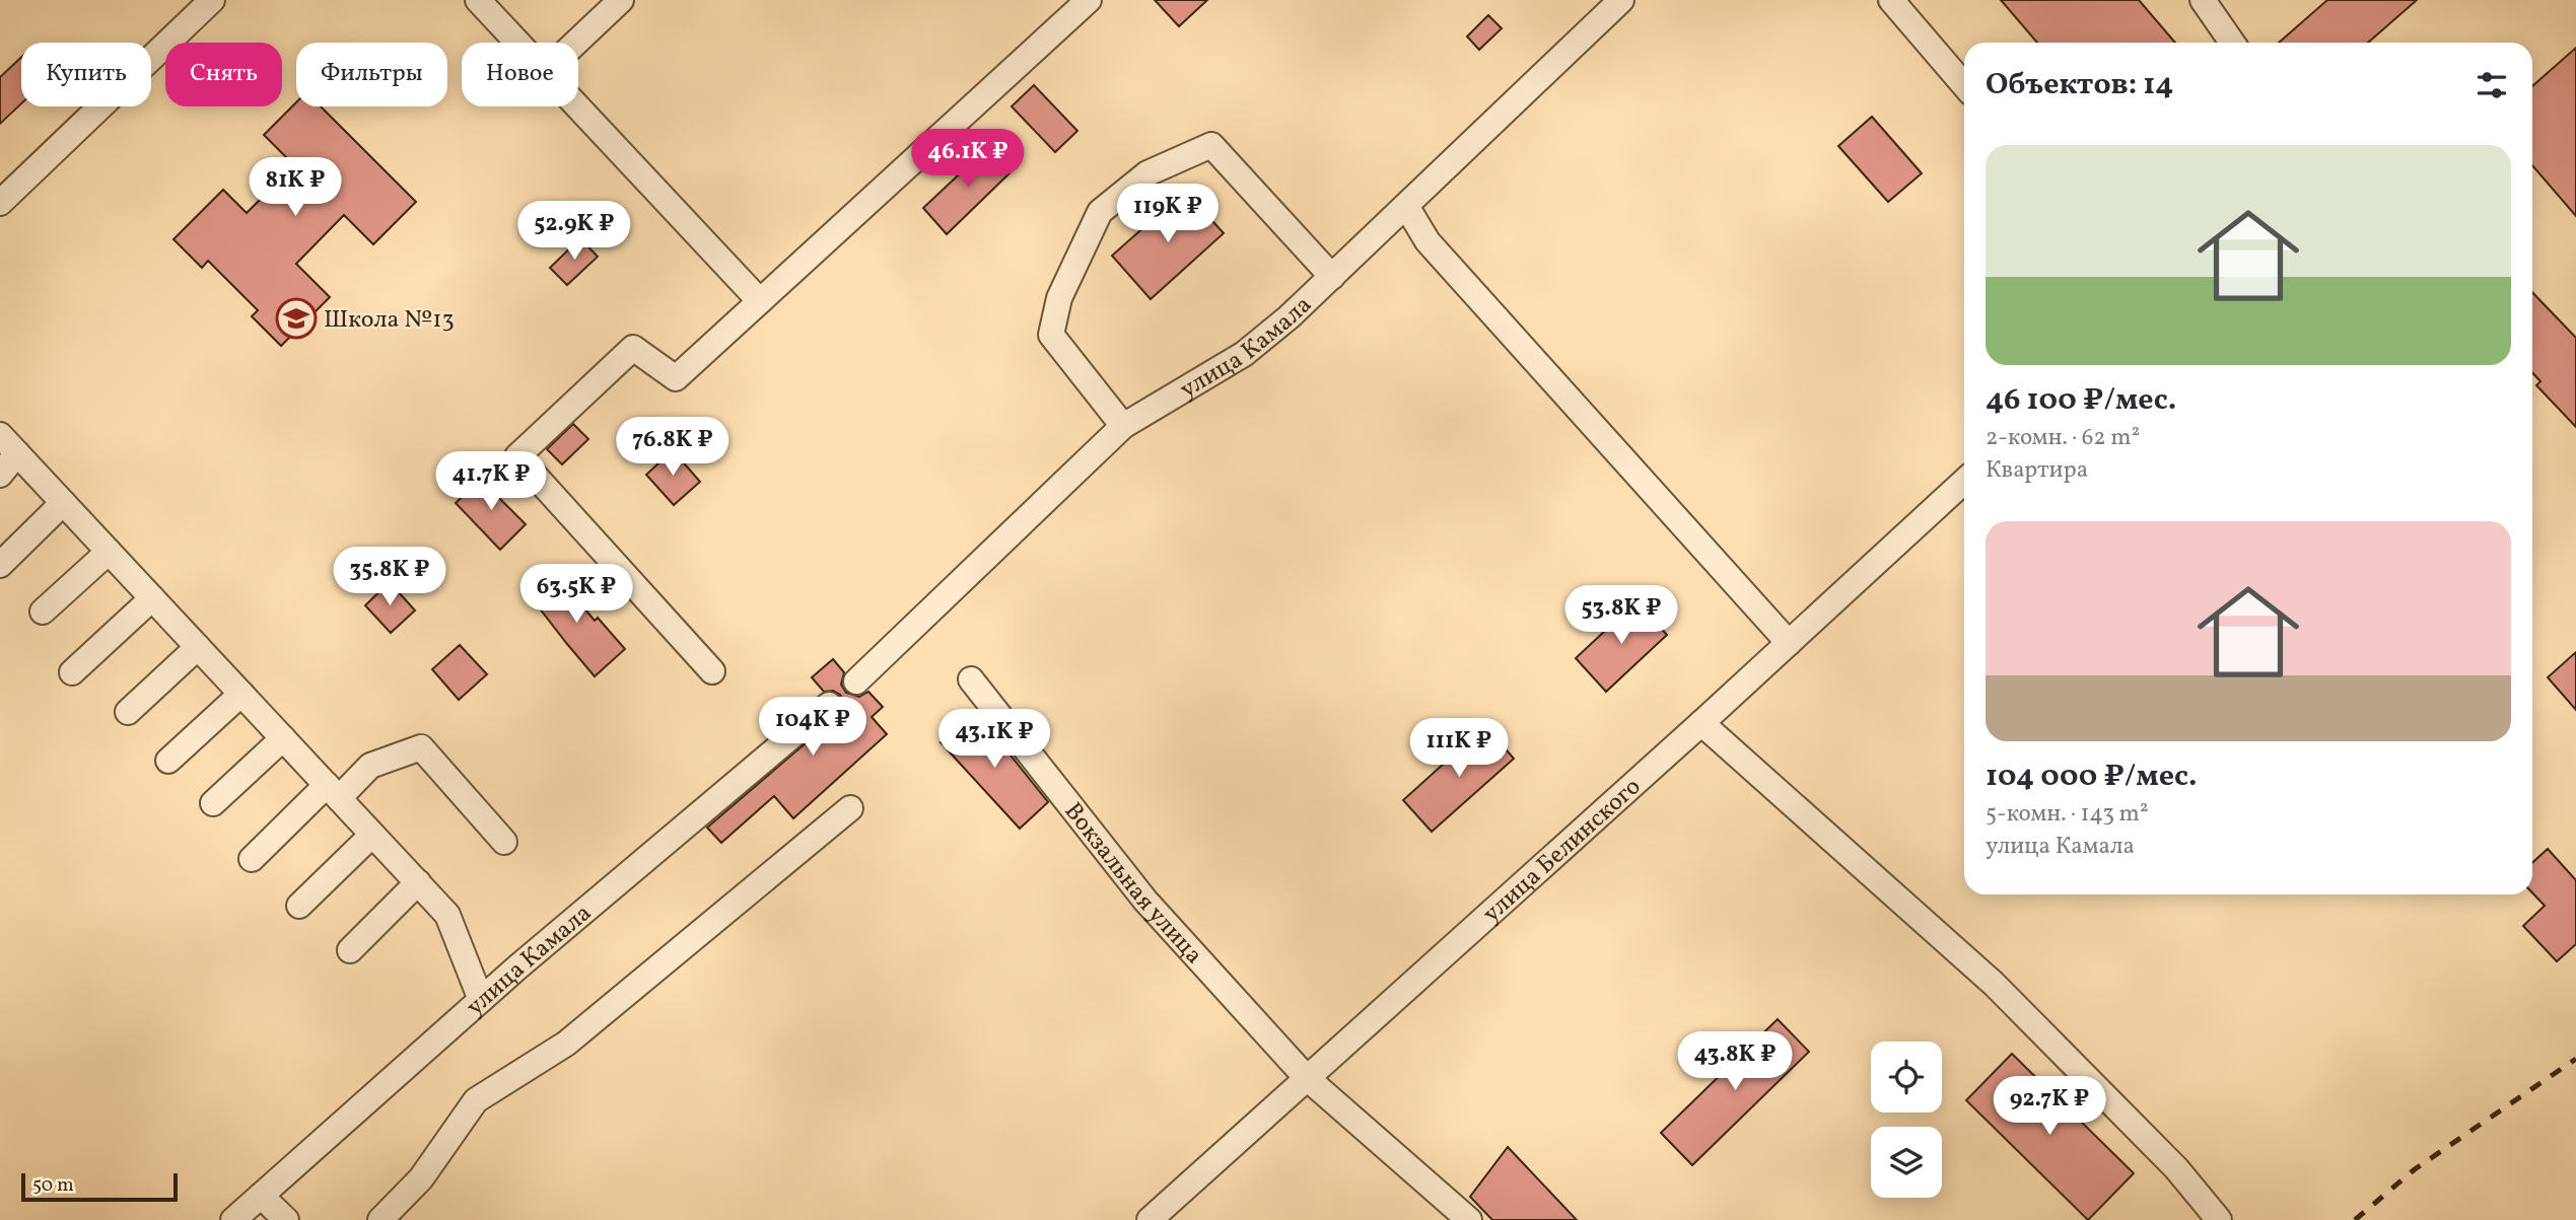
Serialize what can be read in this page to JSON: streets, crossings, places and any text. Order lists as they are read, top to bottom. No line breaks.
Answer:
{"streets":{"street":["улица Камала","улица Белинского","Вокзальная улица"]},"crossings":[["улица Белинского","Вокзальная улица"]],"places":{"school or university":["Школа №13"]},"scale_bar":"50 m","page":{"chip":["Купить","Снять","Фильтры","Новое"],"heading":"Объектов: 14","list":[{"name":"46 100 ₽/мес.","note":"2-комн. · 62 m² · Квартира"},{"name":"104 000 ₽/мес.","note":"5-комн. · 143 m² · улица Камала"}],"price":["46.1K ₽","81K ₽","119K ₽","52.9K ₽","76.8K ₽","41.7K ₽","35.8K ₽","63.5K ₽","53.8K ₽","104K ₽","43.1K ₽","111K ₽","43.8K ₽","92.7K ₽"],"scale":"50 m"}}
